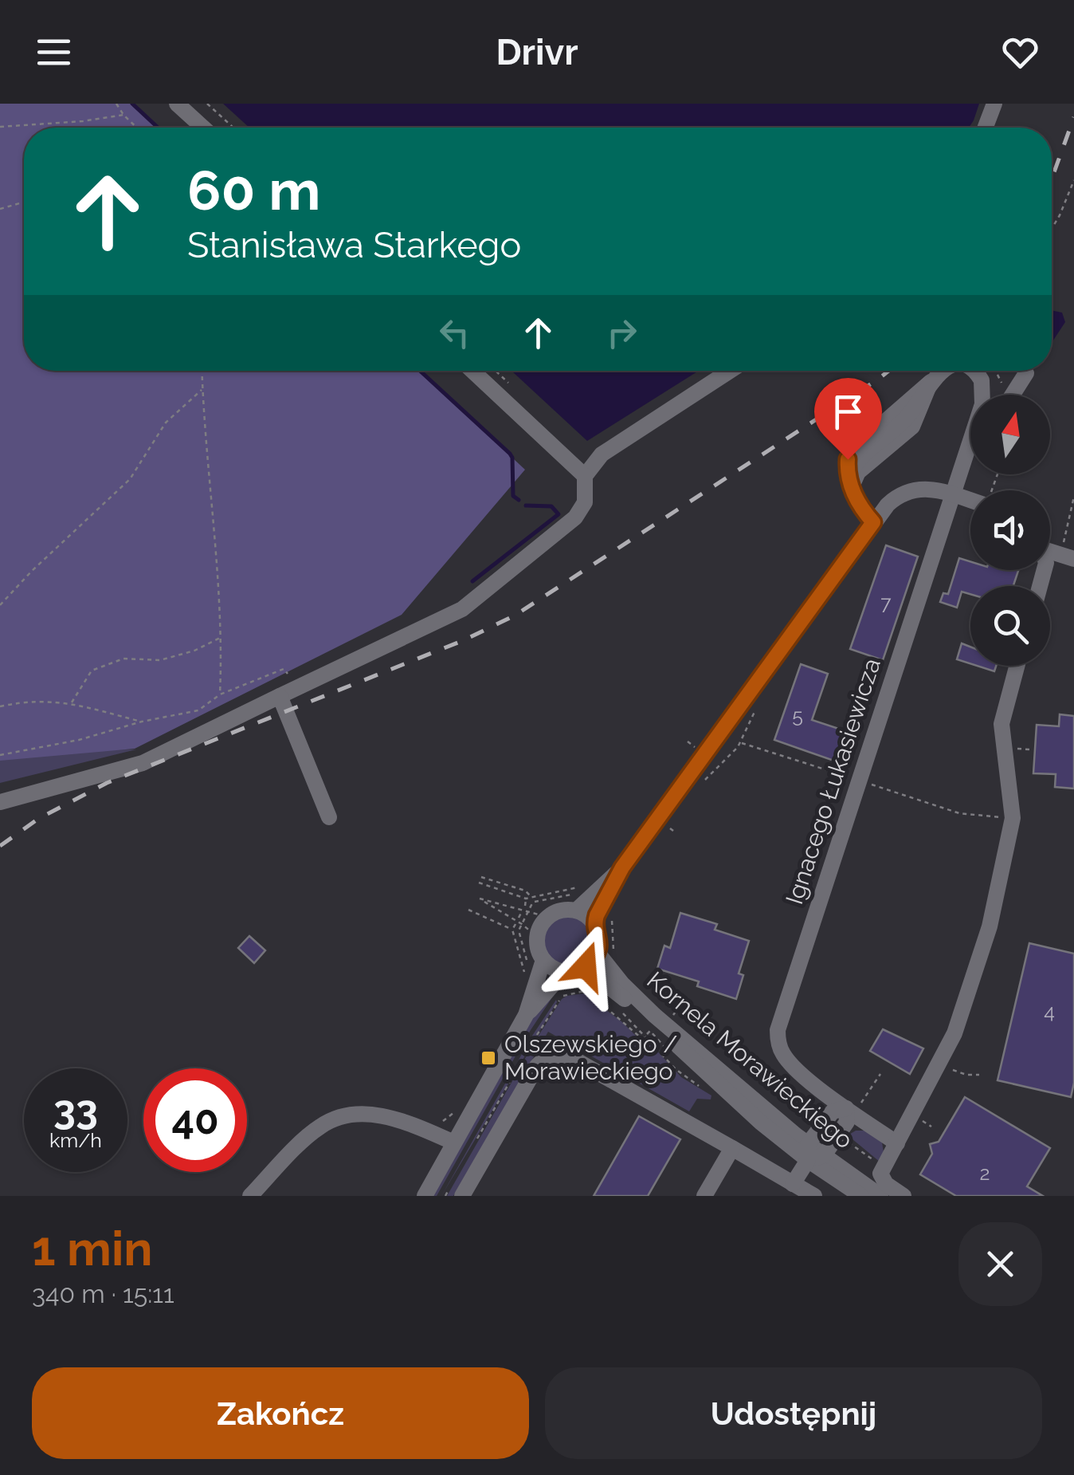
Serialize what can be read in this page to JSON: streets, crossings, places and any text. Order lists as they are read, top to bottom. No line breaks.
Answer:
{"streets":{"street":["Ignacego Łukasiewicza","Kornela Morawieckiego"]},"places":{"transit":["Olszewskiego / Morawieckiego"]},"house_numbers":["7","5","4","2"],"north":"top","page":{"header":"Drivr","turn":["60 m","Stanisława Starkego"],"speed":"33 km/h","limit":"40","heading":["1 min","340 m · 15:11"],"buttons":["Zakończ","Udostępnij"]}}
